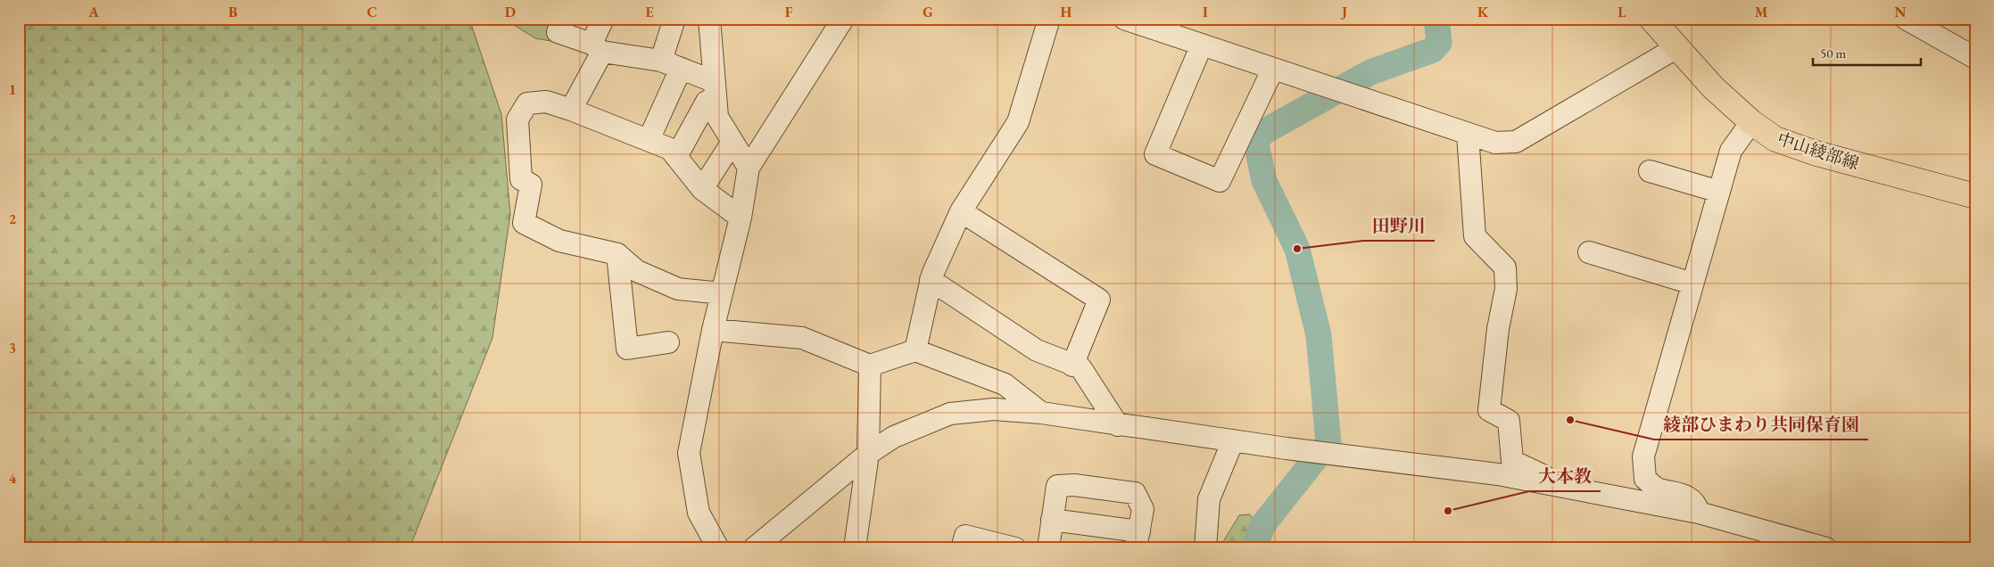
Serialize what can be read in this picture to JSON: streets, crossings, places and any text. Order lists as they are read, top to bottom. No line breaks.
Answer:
{"streets":{"main road":["中山綾部線"]},"places":["田野川","綾部ひまわり共同保育園","大本教"],"scale_bar":"50 m","grid":{"columns":["A","B","C","D","E","F","G","H","I","J","K","L","M","N"],"rows":["1","2","3","4"]}}
